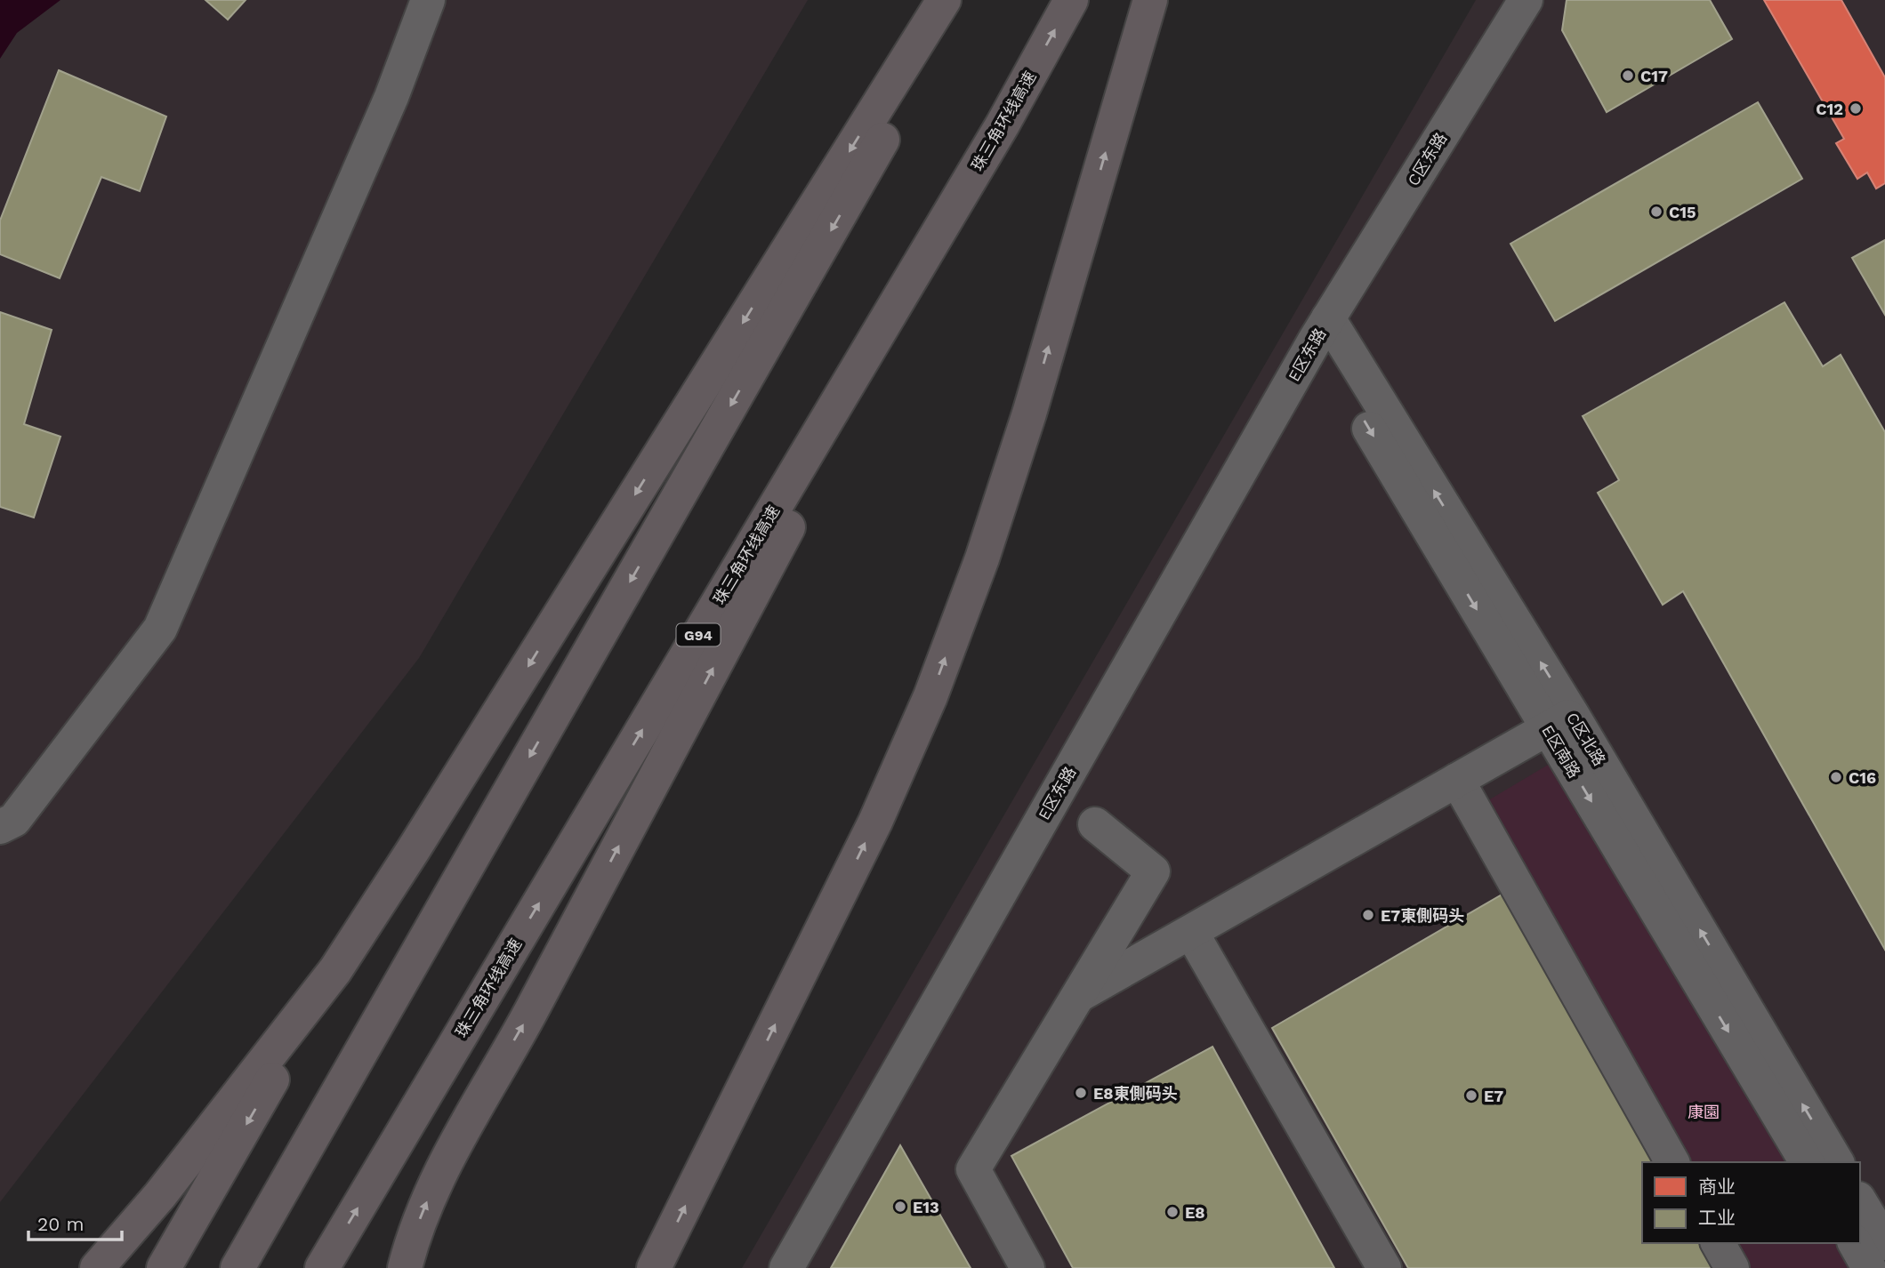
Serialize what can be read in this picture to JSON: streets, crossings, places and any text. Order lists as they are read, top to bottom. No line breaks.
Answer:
{"streets":{"highway":["珠三角环线高速","G94"],"street":["C区东路","E区东路","C区北路","E区南路"]},"crossings":[["C区东路","E区东路"],["C区东路","C区北路"],["E区东路","C区北路"],["C区北路","E区南路"]],"parks":["康園"],"places":["C17","C12","C15","C16","E7東側码头","E8東側码头","E7","E13","E8"],"legend":["商业","工业"],"scale_bar":"20 m"}
